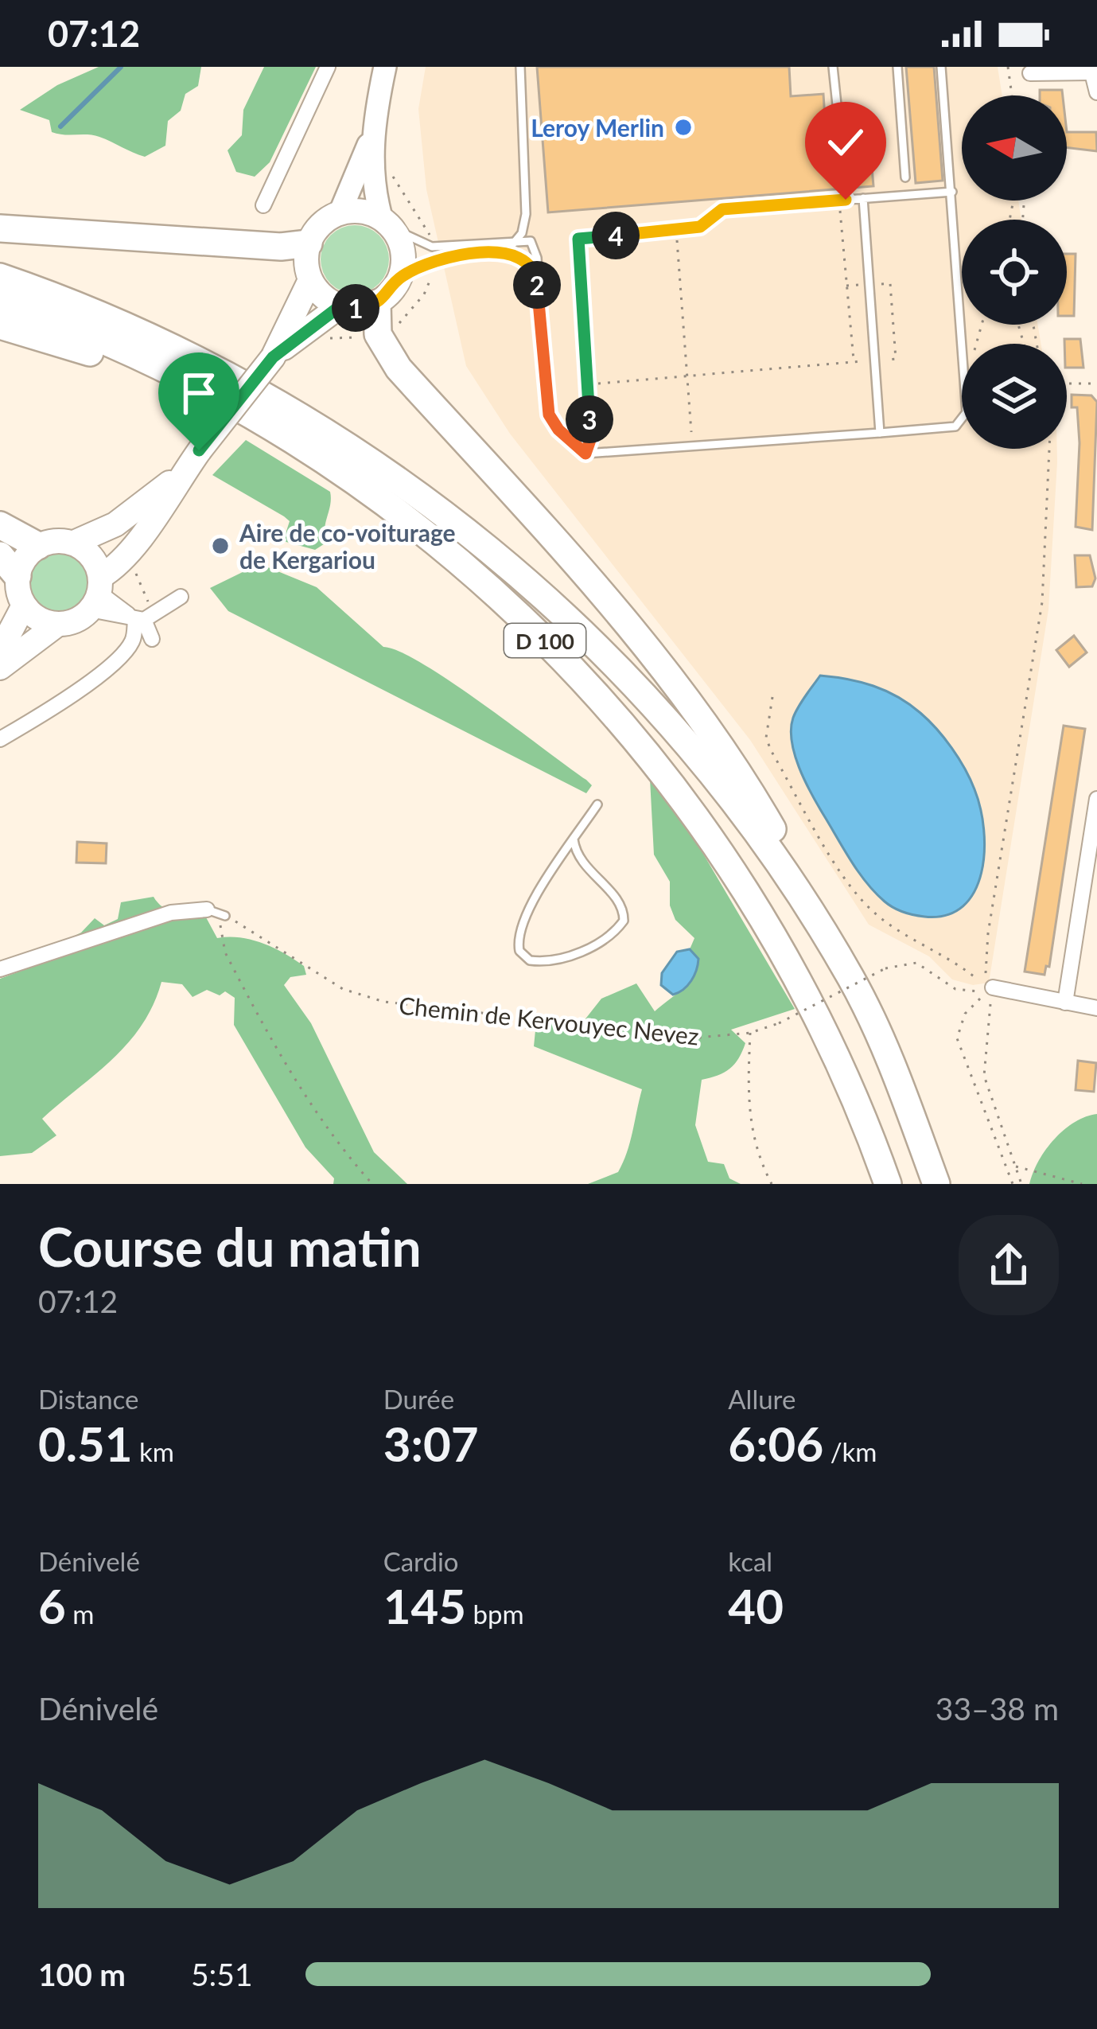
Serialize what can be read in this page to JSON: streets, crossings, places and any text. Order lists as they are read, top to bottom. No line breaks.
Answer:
{"streets":{"highway":["D 100"],"path":["Chemin de Kervouyec Nevez"]},"places":["Leroy Merlin","Aire de co-voiturage de Kergariou"],"north":"left","page":{"status":"07:12","pins":["4","2","1","3"],"heading":["Course du matin","07:12"],"stats":[["Distance","0.51 km"],["Durée","3:07"],["Allure","6:06 /km"],["Dénivelé","6 m"],["Cardio","145 bpm"],["kcal","40"]],"chart":["Dénivelé","33–38 m"],"list":[{"name":"100 m","note":"5:51"}]}}
